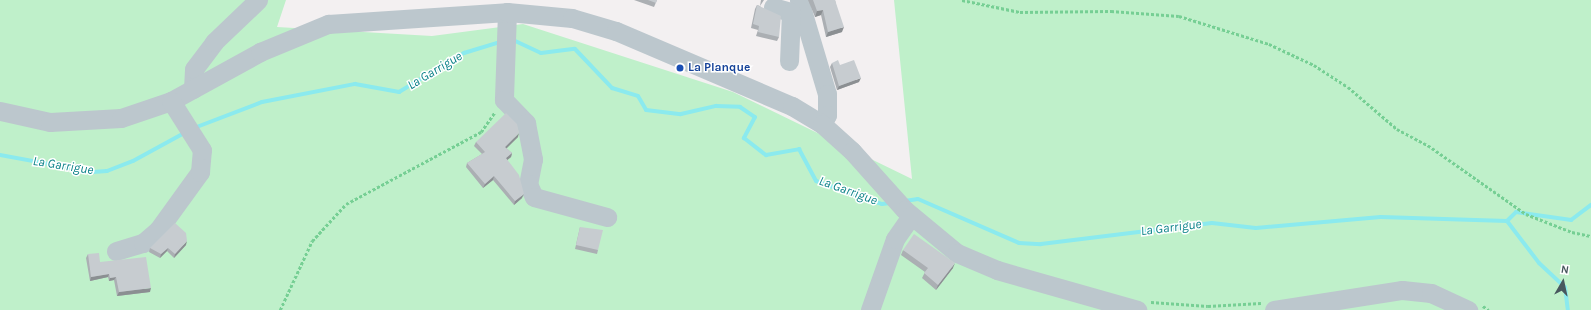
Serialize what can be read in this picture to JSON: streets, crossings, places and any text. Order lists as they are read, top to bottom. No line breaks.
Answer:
{"water":["La Garrigue"],"places":["La Planque"],"north":"top"}
